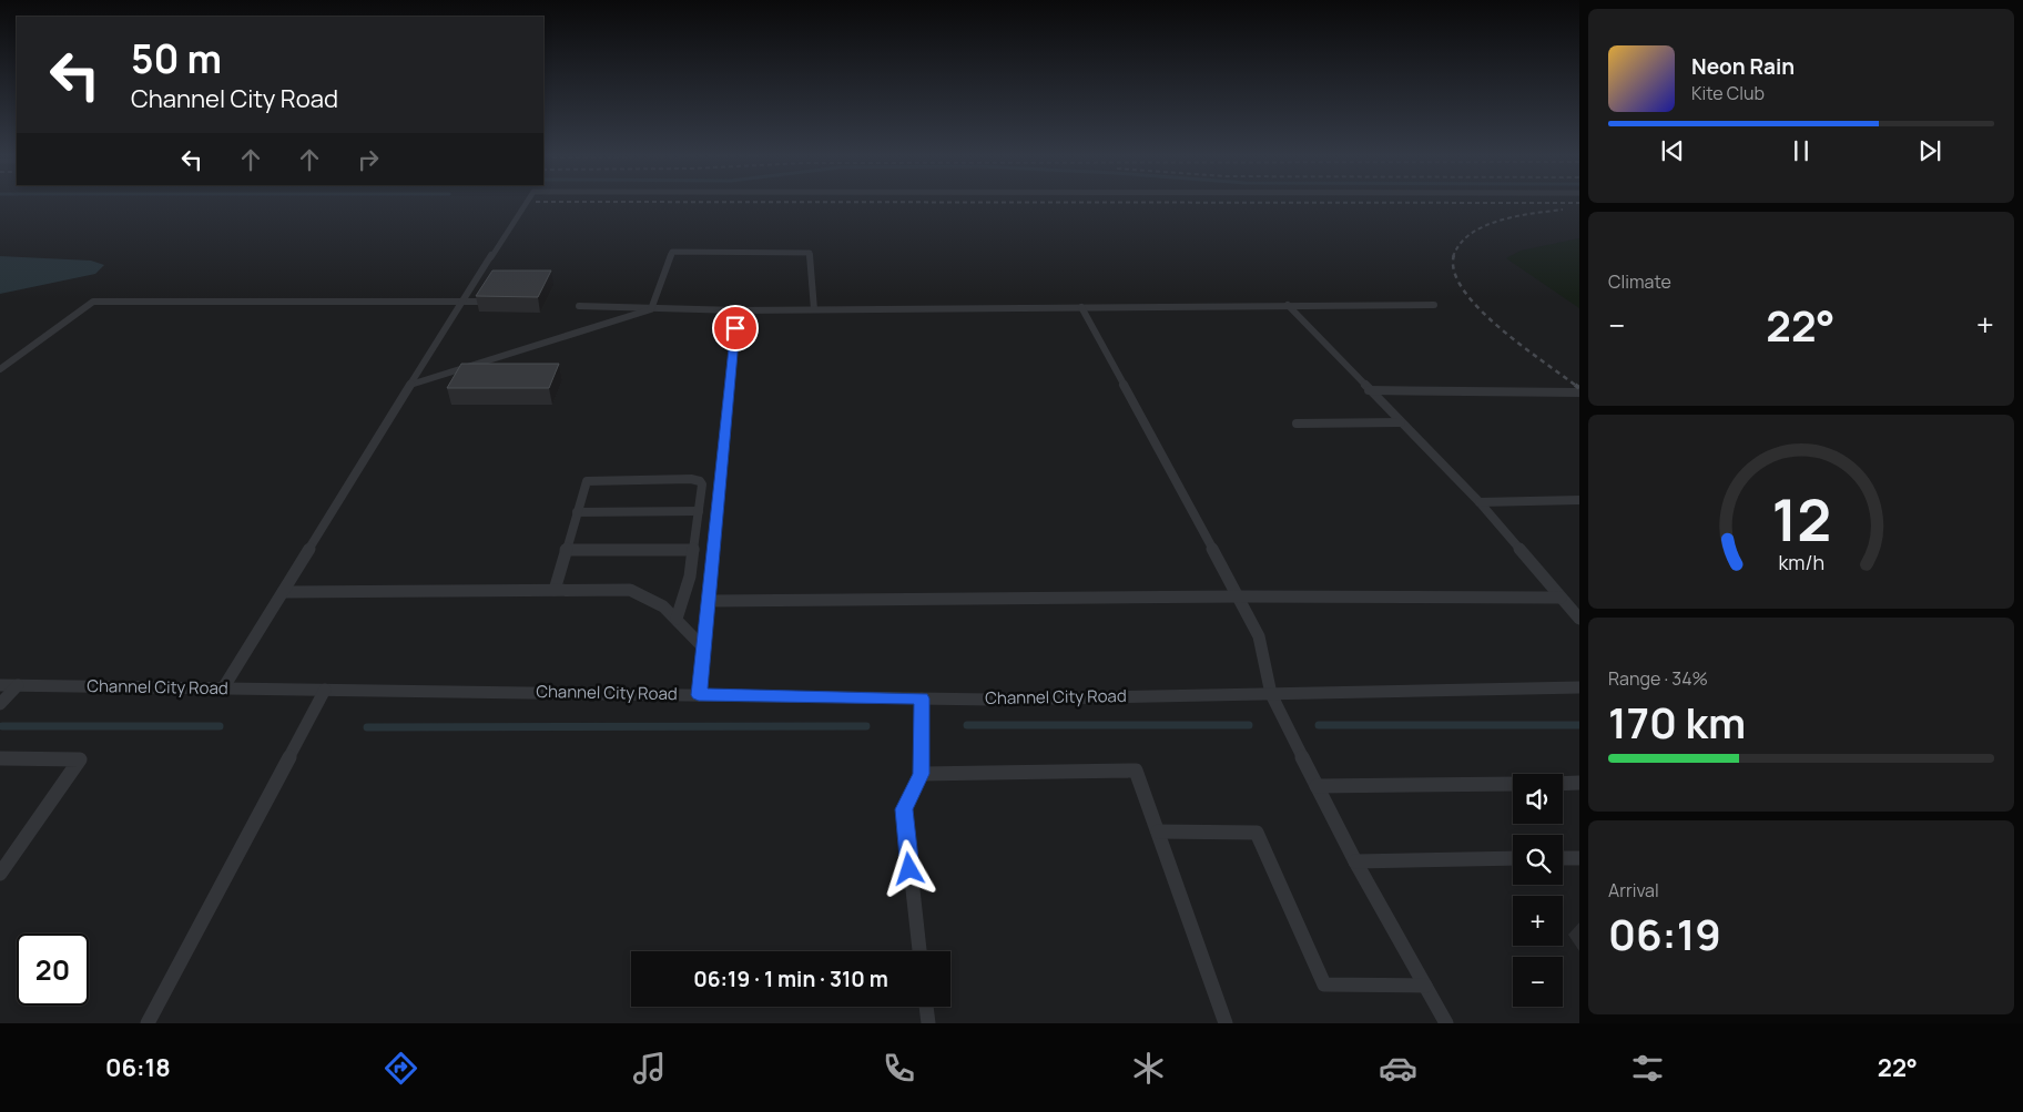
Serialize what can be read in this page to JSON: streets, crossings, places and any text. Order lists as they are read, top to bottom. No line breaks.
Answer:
{"streets":{"lane":["Channel City Road"]},"page":{"turn":["50 m","Channel City Road"],"song":["Neon Rain","Kite Club"],"tile":["Climate",["Range · 34%","170 km"],["Arrival","06:19"]],"heat":["−","22°","+"],"map_buttons":["+","−"],"limit":"20","trip":"06:19 · 1 min · 310 m","tabs":["06:18","22°"],"gauge":["12","km/h"]}}
